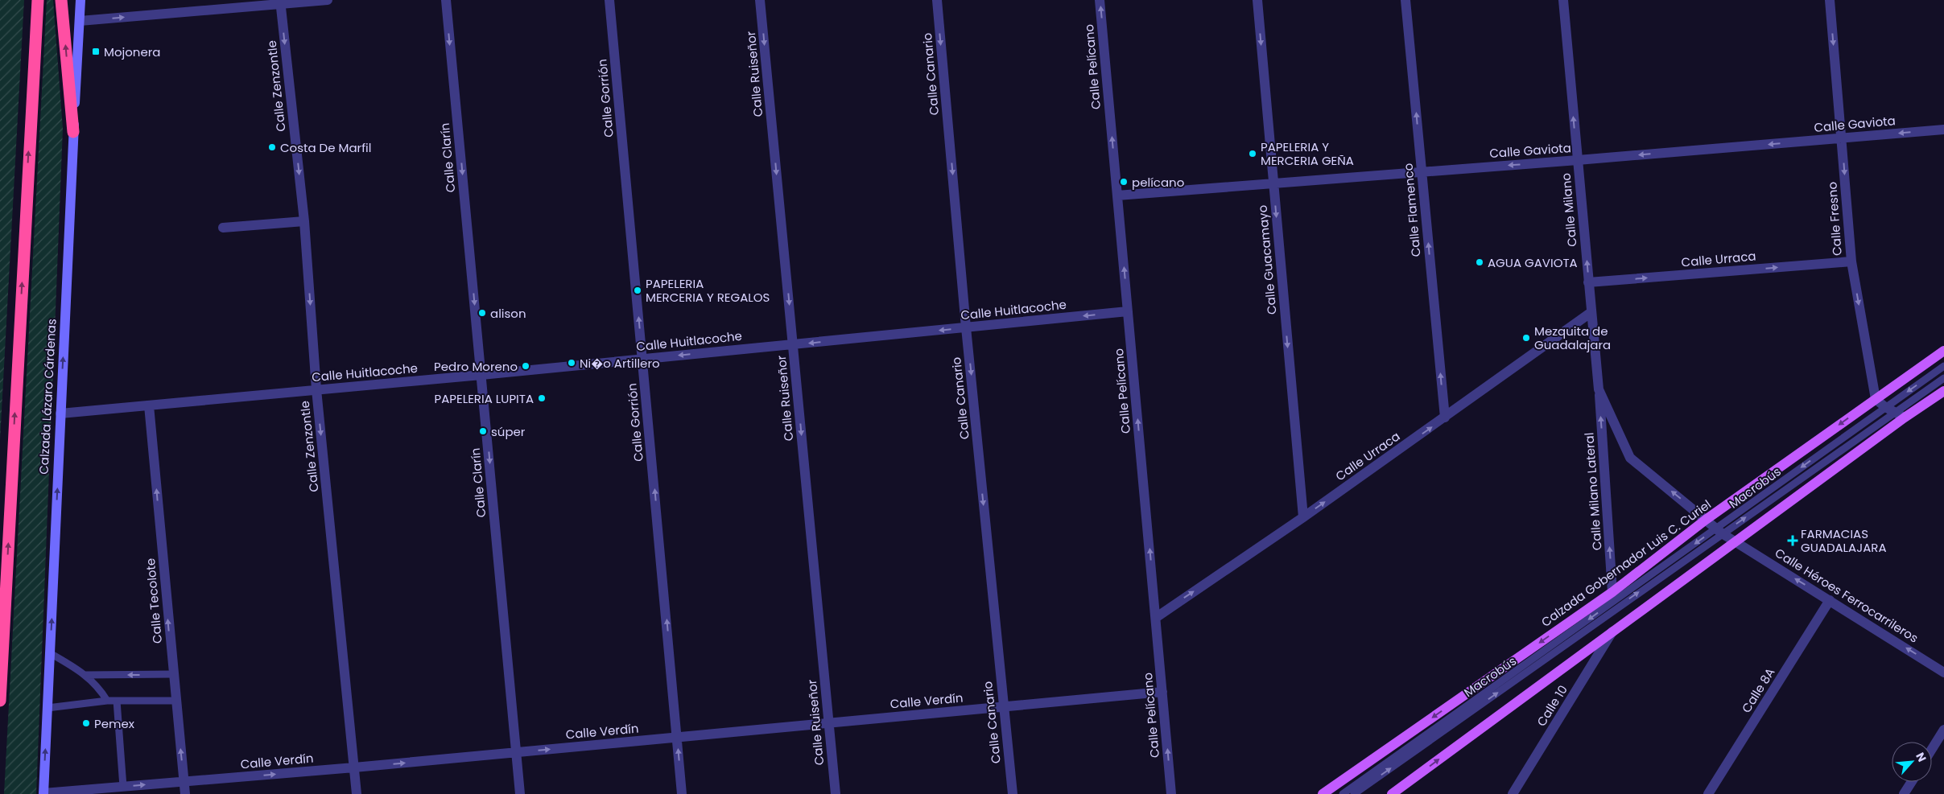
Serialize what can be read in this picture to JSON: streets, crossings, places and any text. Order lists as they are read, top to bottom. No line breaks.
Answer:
{"streets":{"main road":["Calzada Lázaro Cárdenas","Calzada Gobernador Luis C. Curiel"],"street":["Calle Pelícano","Calle Ruiseñor","Calle Canario","Calle Zenzontle","Calle Gorrión","Calle Gaviota","Calle Clarín","Calle Flamenco","Calle Milano","Calle Fresno","Calle Urraca","Calle Guacamayo","Calle Huitlacoche","Calle Milano Lateral","Calle Héroes Ferrocarrileros","Calle Tecolote","Calle 8A","Calle Verdín","Calle 10"],"lane":["Macrobús"]},"crossings":[["Calle Pelícano","Calle Gaviota"],["Calle Pelícano","Calle Urraca"],["Calle Pelícano","Calle Huitlacoche"],["Calle Pelícano","Calle Verdín"],["Calle Ruiseñor","Calle Huitlacoche"],["Calle Ruiseñor","Calle Verdín"],["Calle Canario","Calle Huitlacoche"],["Calle Canario","Calle Verdín"],["Calle Zenzontle","Calle Huitlacoche"],["Calle Zenzontle","Calle Verdín"],["Calle Gorrión","Calle Huitlacoche"],["Calle Gorrión","Calle Verdín"],["Calle Gaviota","Calle Flamenco"],["Calle Gaviota","Calle Milano"],["Calle Gaviota","Calle Fresno"],["Calle Gaviota","Calle Guacamayo"],["Calle Clarín","Calle Huitlacoche"],["Calle Clarín","Calle Verdín"],["Calle Flamenco","Calle Urraca"],["Calle Milano","Calle Urraca"],["Calle Milano","Macrobús"],["Calle Milano","Calle Milano Lateral"],["Calle Milano","Calzada Gobernador Luis C. Curiel"],["Calle Milano","Calle Héroes Ferrocarrileros"],["Calle Fresno","Calle Urraca"],["Calle Fresno","Calzada Gobernador Luis C. Curiel"],["Calle Urraca","Calle Guacamayo"],["Calle Huitlacoche","Calzada Lázaro Cárdenas"],["Calle Huitlacoche","Calle Tecolote"],["Calzada Lázaro Cárdenas","Calle Verdín"],["Macrobús","Calle Héroes Ferrocarrileros"],["Calle Milano Lateral","Calzada Gobernador Luis C. Curiel"],["Calle Héroes Ferrocarrileros","Calle 8A"],["Calle Tecolote","Calle Verdín"]],"one_way":["Calle Pelícano","Calle Ruiseñor","Calle Canario","Calle Zenzontle","Calle Gorrión","Calle Gaviota","Calle Clarín","Calle Flamenco","Calle Milano","Calle Fresno","Calle Urraca","Calle Guacamayo","Calle Huitlacoche","Calzada Lázaro Cárdenas","Calle Milano Lateral","Calle Héroes Ferrocarrileros","Calle Tecolote","Calle Verdín"],"places":{"transit":["Mojonera"],"other":["Costa De Marfil","PAPELERIA Y MERCERIA GEÑA","pelícano","AGUA GAVIOTA","PAPELERIA MERCERIA Y REGALOS","alison","Mezquita de Guadalajara","Ni�o Artillero","Pedro Moreno","PAPELERIA LUPITA","súper","Pemex"],"health":["FARMACIAS GUADALAJARA"]},"north":"top right"}
